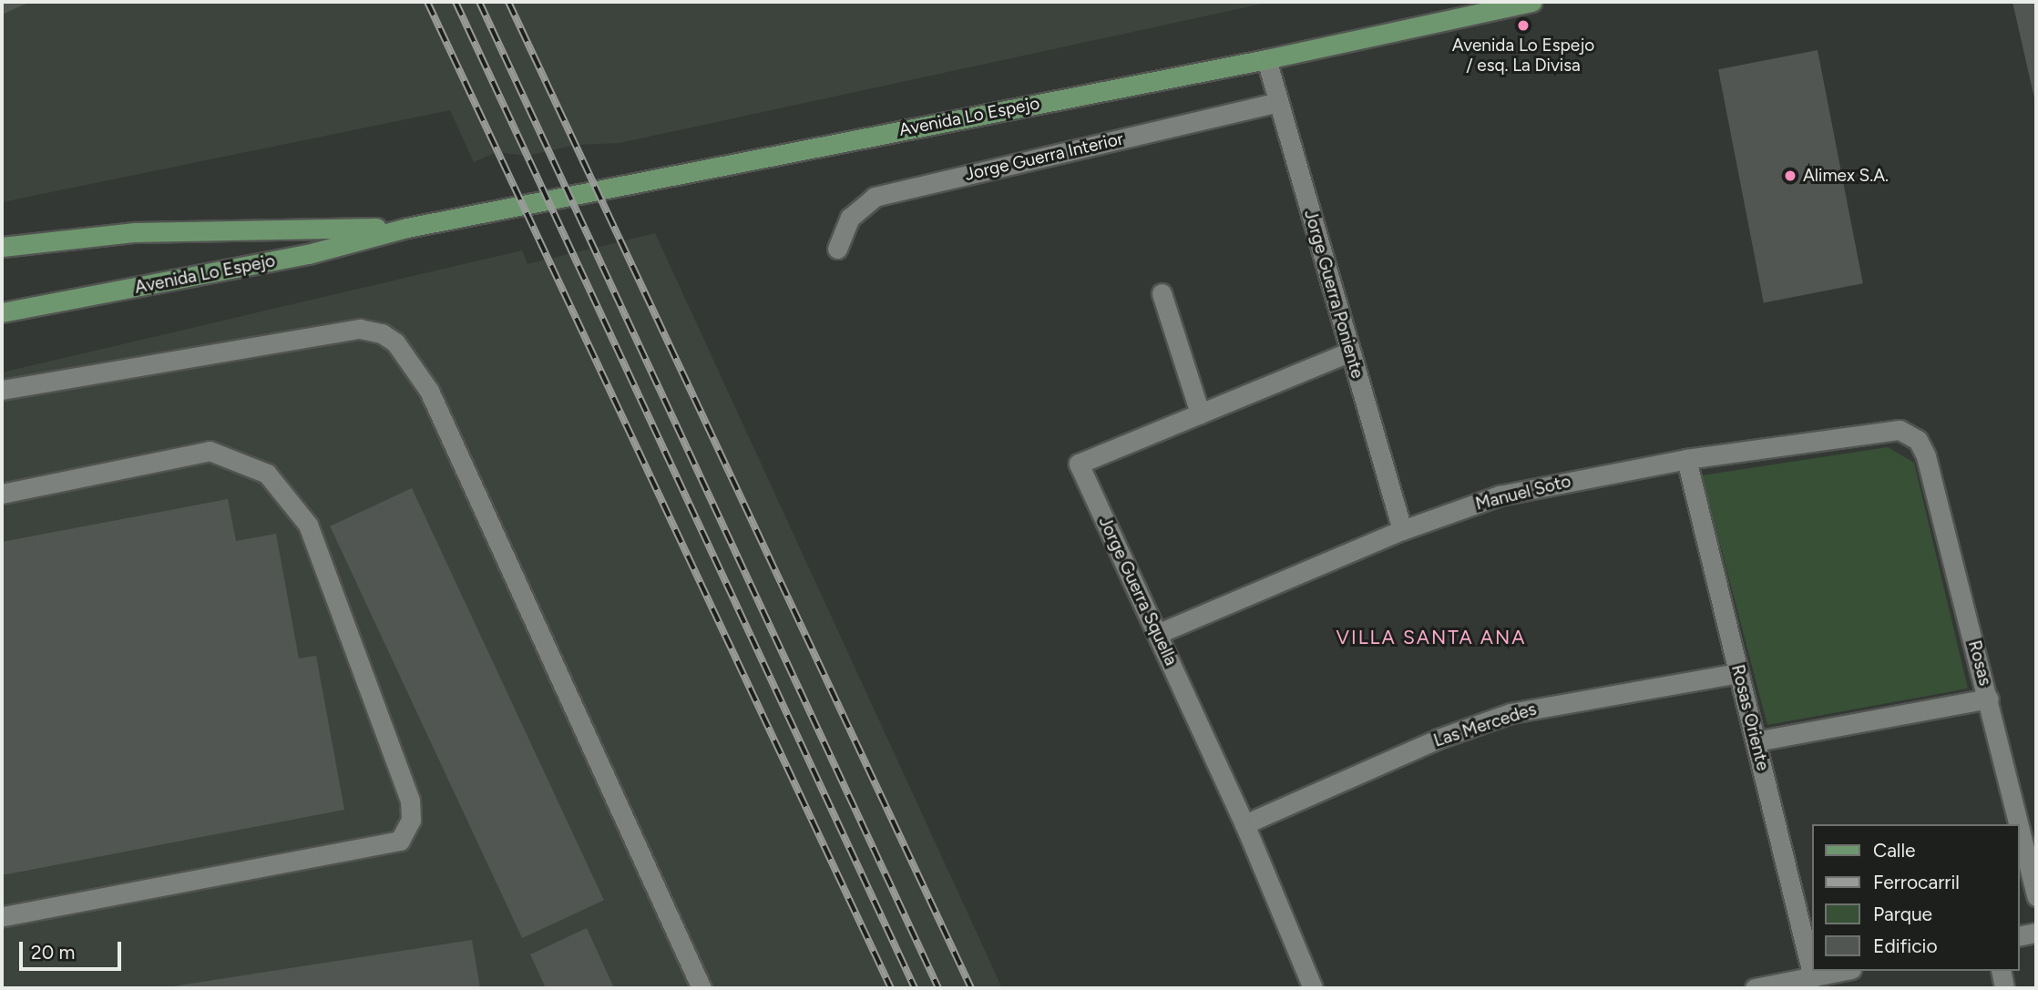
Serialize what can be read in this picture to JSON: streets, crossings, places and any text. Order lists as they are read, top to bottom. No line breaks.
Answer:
{"streets":{"main road":["Avenida Lo Espejo"],"street":["Jorge Guerra Interior","Jorge Guerra Poniente","Manuel Soto","Jorge Guerra Squella","Rosas","Rosas Oriente","Las Mercedes"]},"crossings":[["Avenida Lo Espejo","Jorge Guerra Poniente"],["Jorge Guerra Interior","Jorge Guerra Poniente"],["Jorge Guerra Poniente","Manuel Soto"],["Jorge Guerra Poniente","Jorge Guerra Squella"],["Manuel Soto","Jorge Guerra Squella"],["Manuel Soto","Rosas"],["Manuel Soto","Rosas Oriente"],["Jorge Guerra Squella","Las Mercedes"],["Rosas Oriente","Las Mercedes"]],"districts":["VILLA SANTA ANA"],"places":["Avenida Lo Espejo / esq. La Divisa","Alimex S.A."],"legend":["Calle","Ferrocarril","Parque","Edificio"],"scale_bar":"20 m"}
